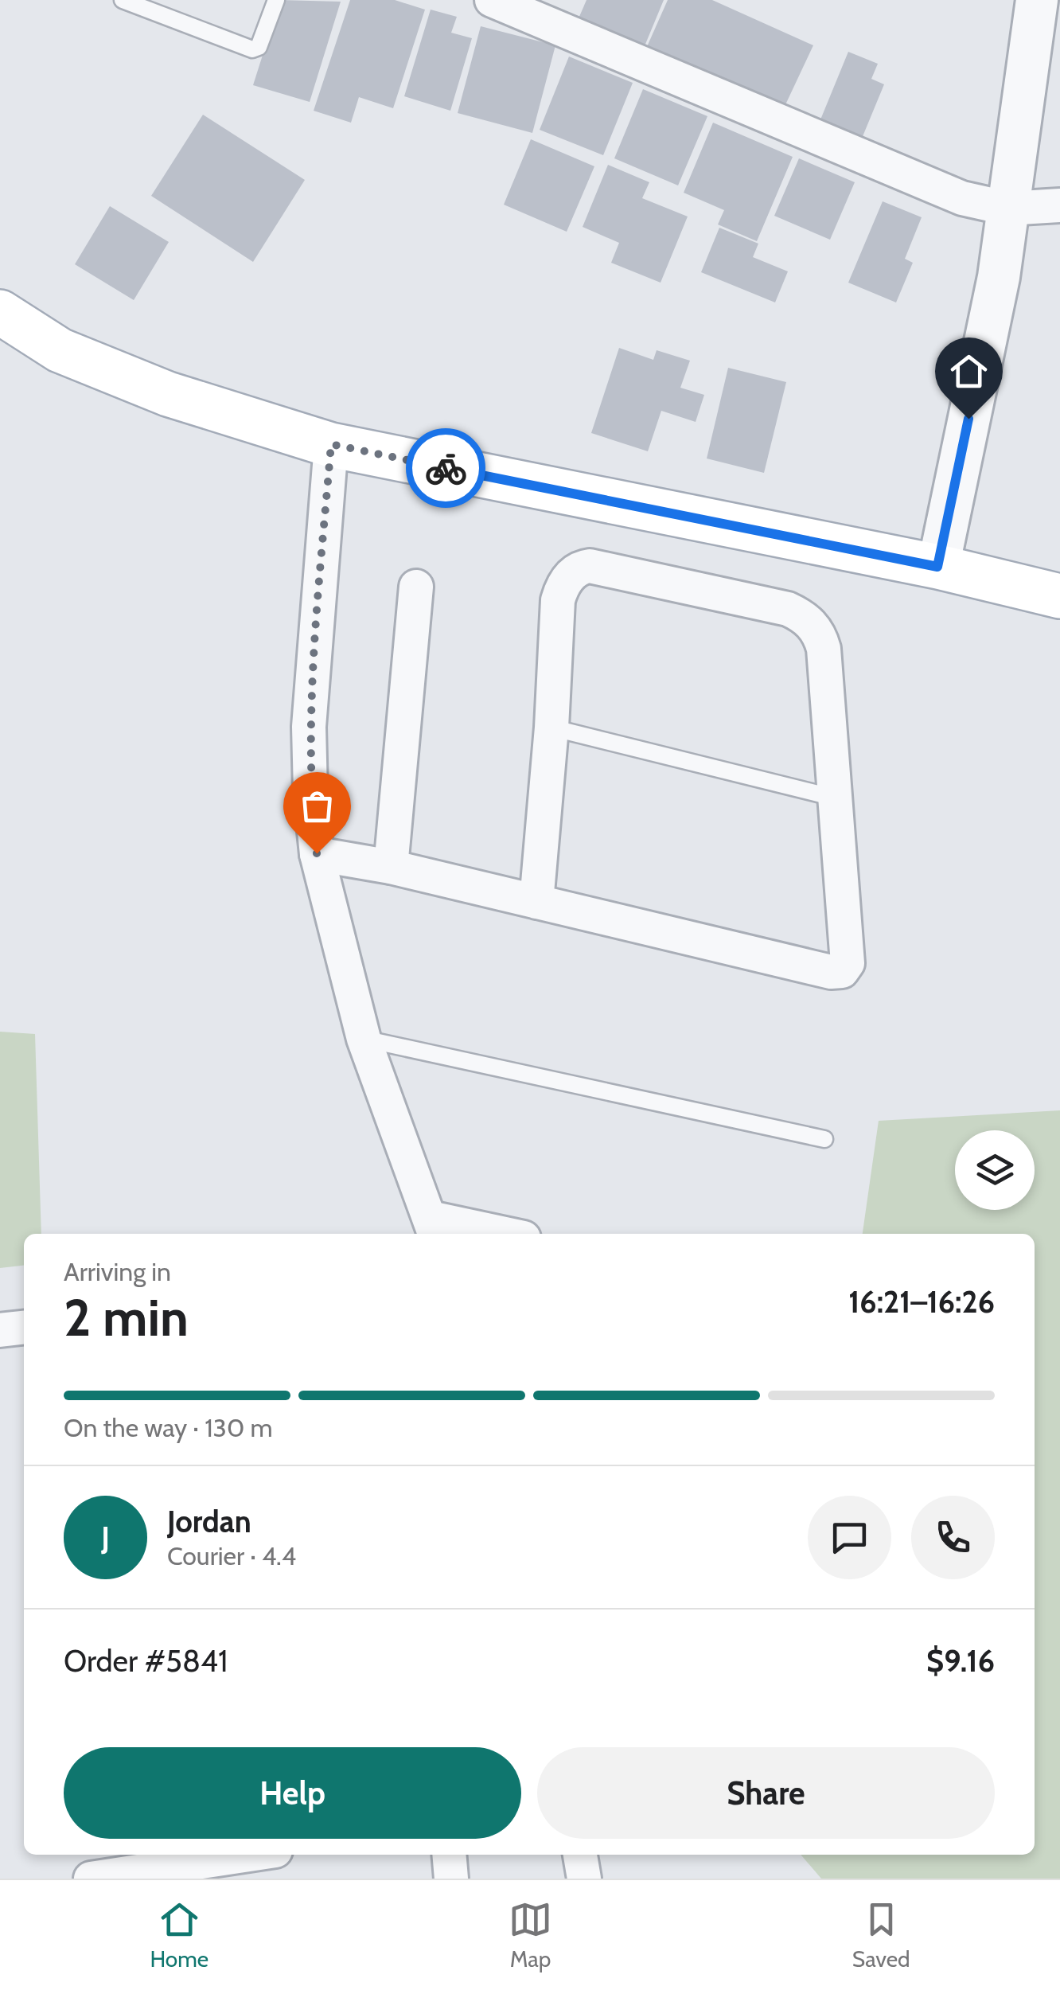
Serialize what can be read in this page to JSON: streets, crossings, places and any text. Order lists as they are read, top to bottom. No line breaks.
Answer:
{"page":{"heading":["2 min","Arriving in","16:21–16:26"],"panel":["Jordan","Courier · 4.4","Order #5841","$9.16"],"bar":"On the way · 130 m","round":"J","buttons":["Help","Share"],"tabs":["Home","Map","Saved"]}}
